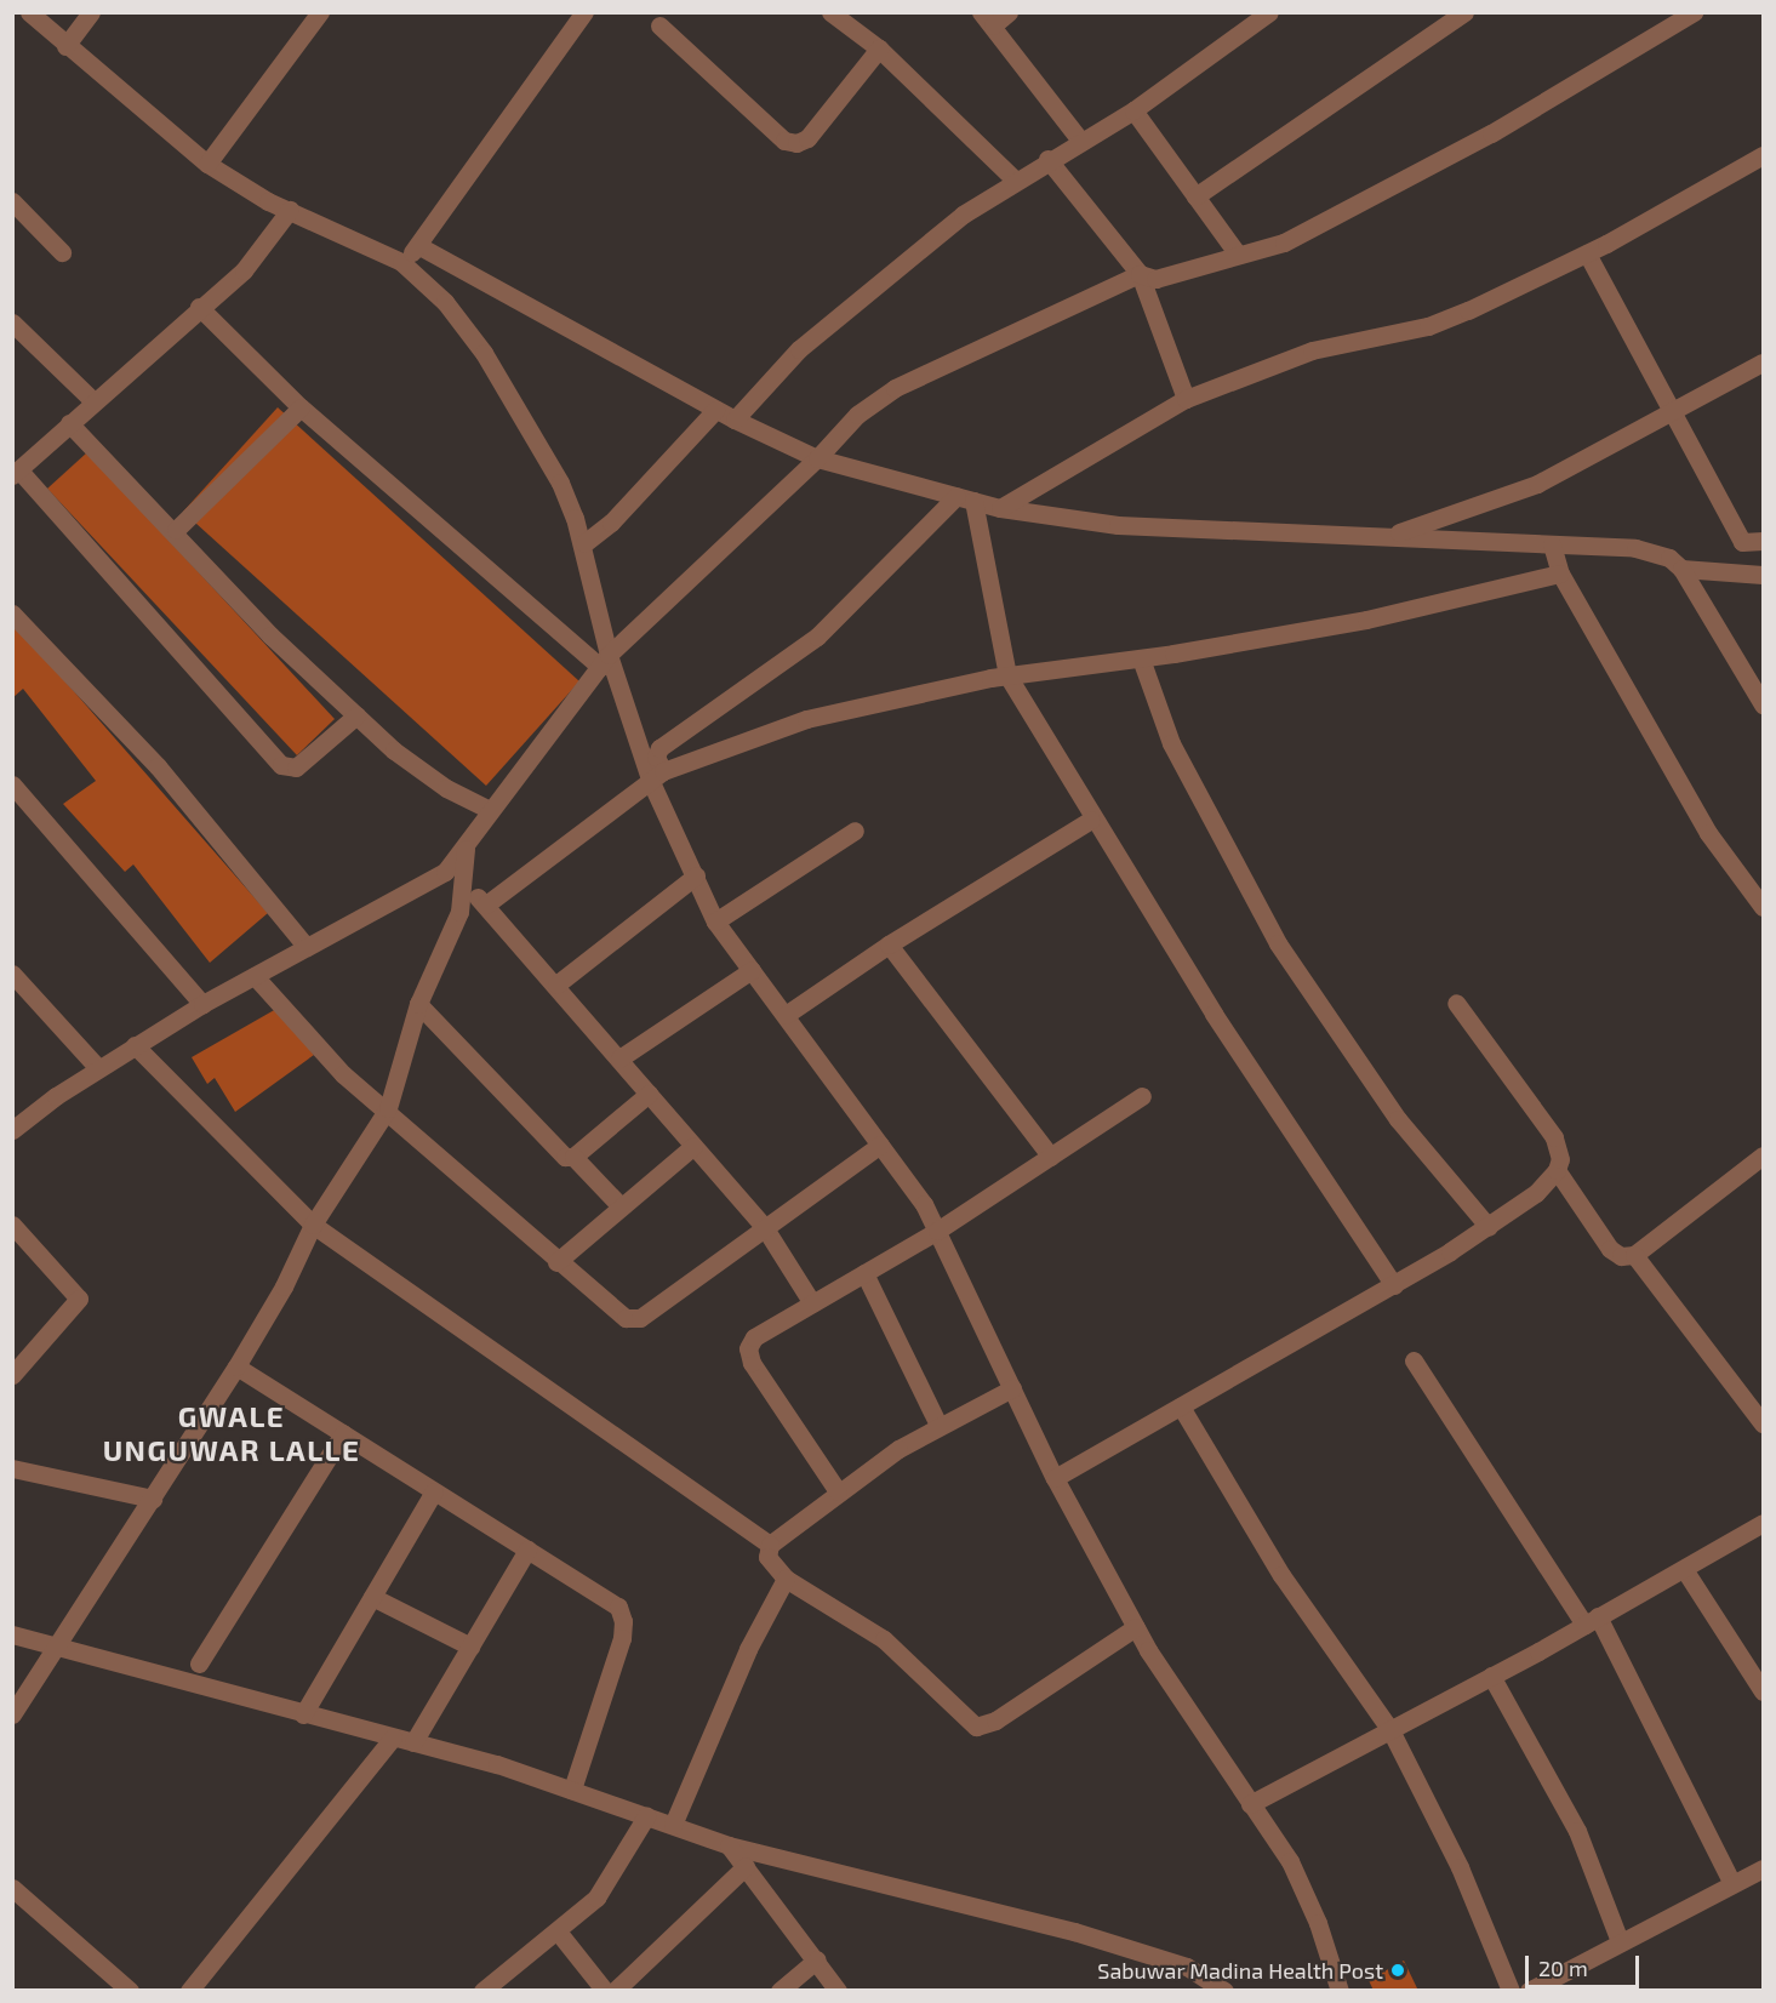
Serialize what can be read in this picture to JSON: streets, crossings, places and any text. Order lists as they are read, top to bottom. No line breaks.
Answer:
{"districts":["GWALE UNGUWAR LALLE"],"places":["Sabuwar Madina Health Post"],"scale_bar":"20 m"}
